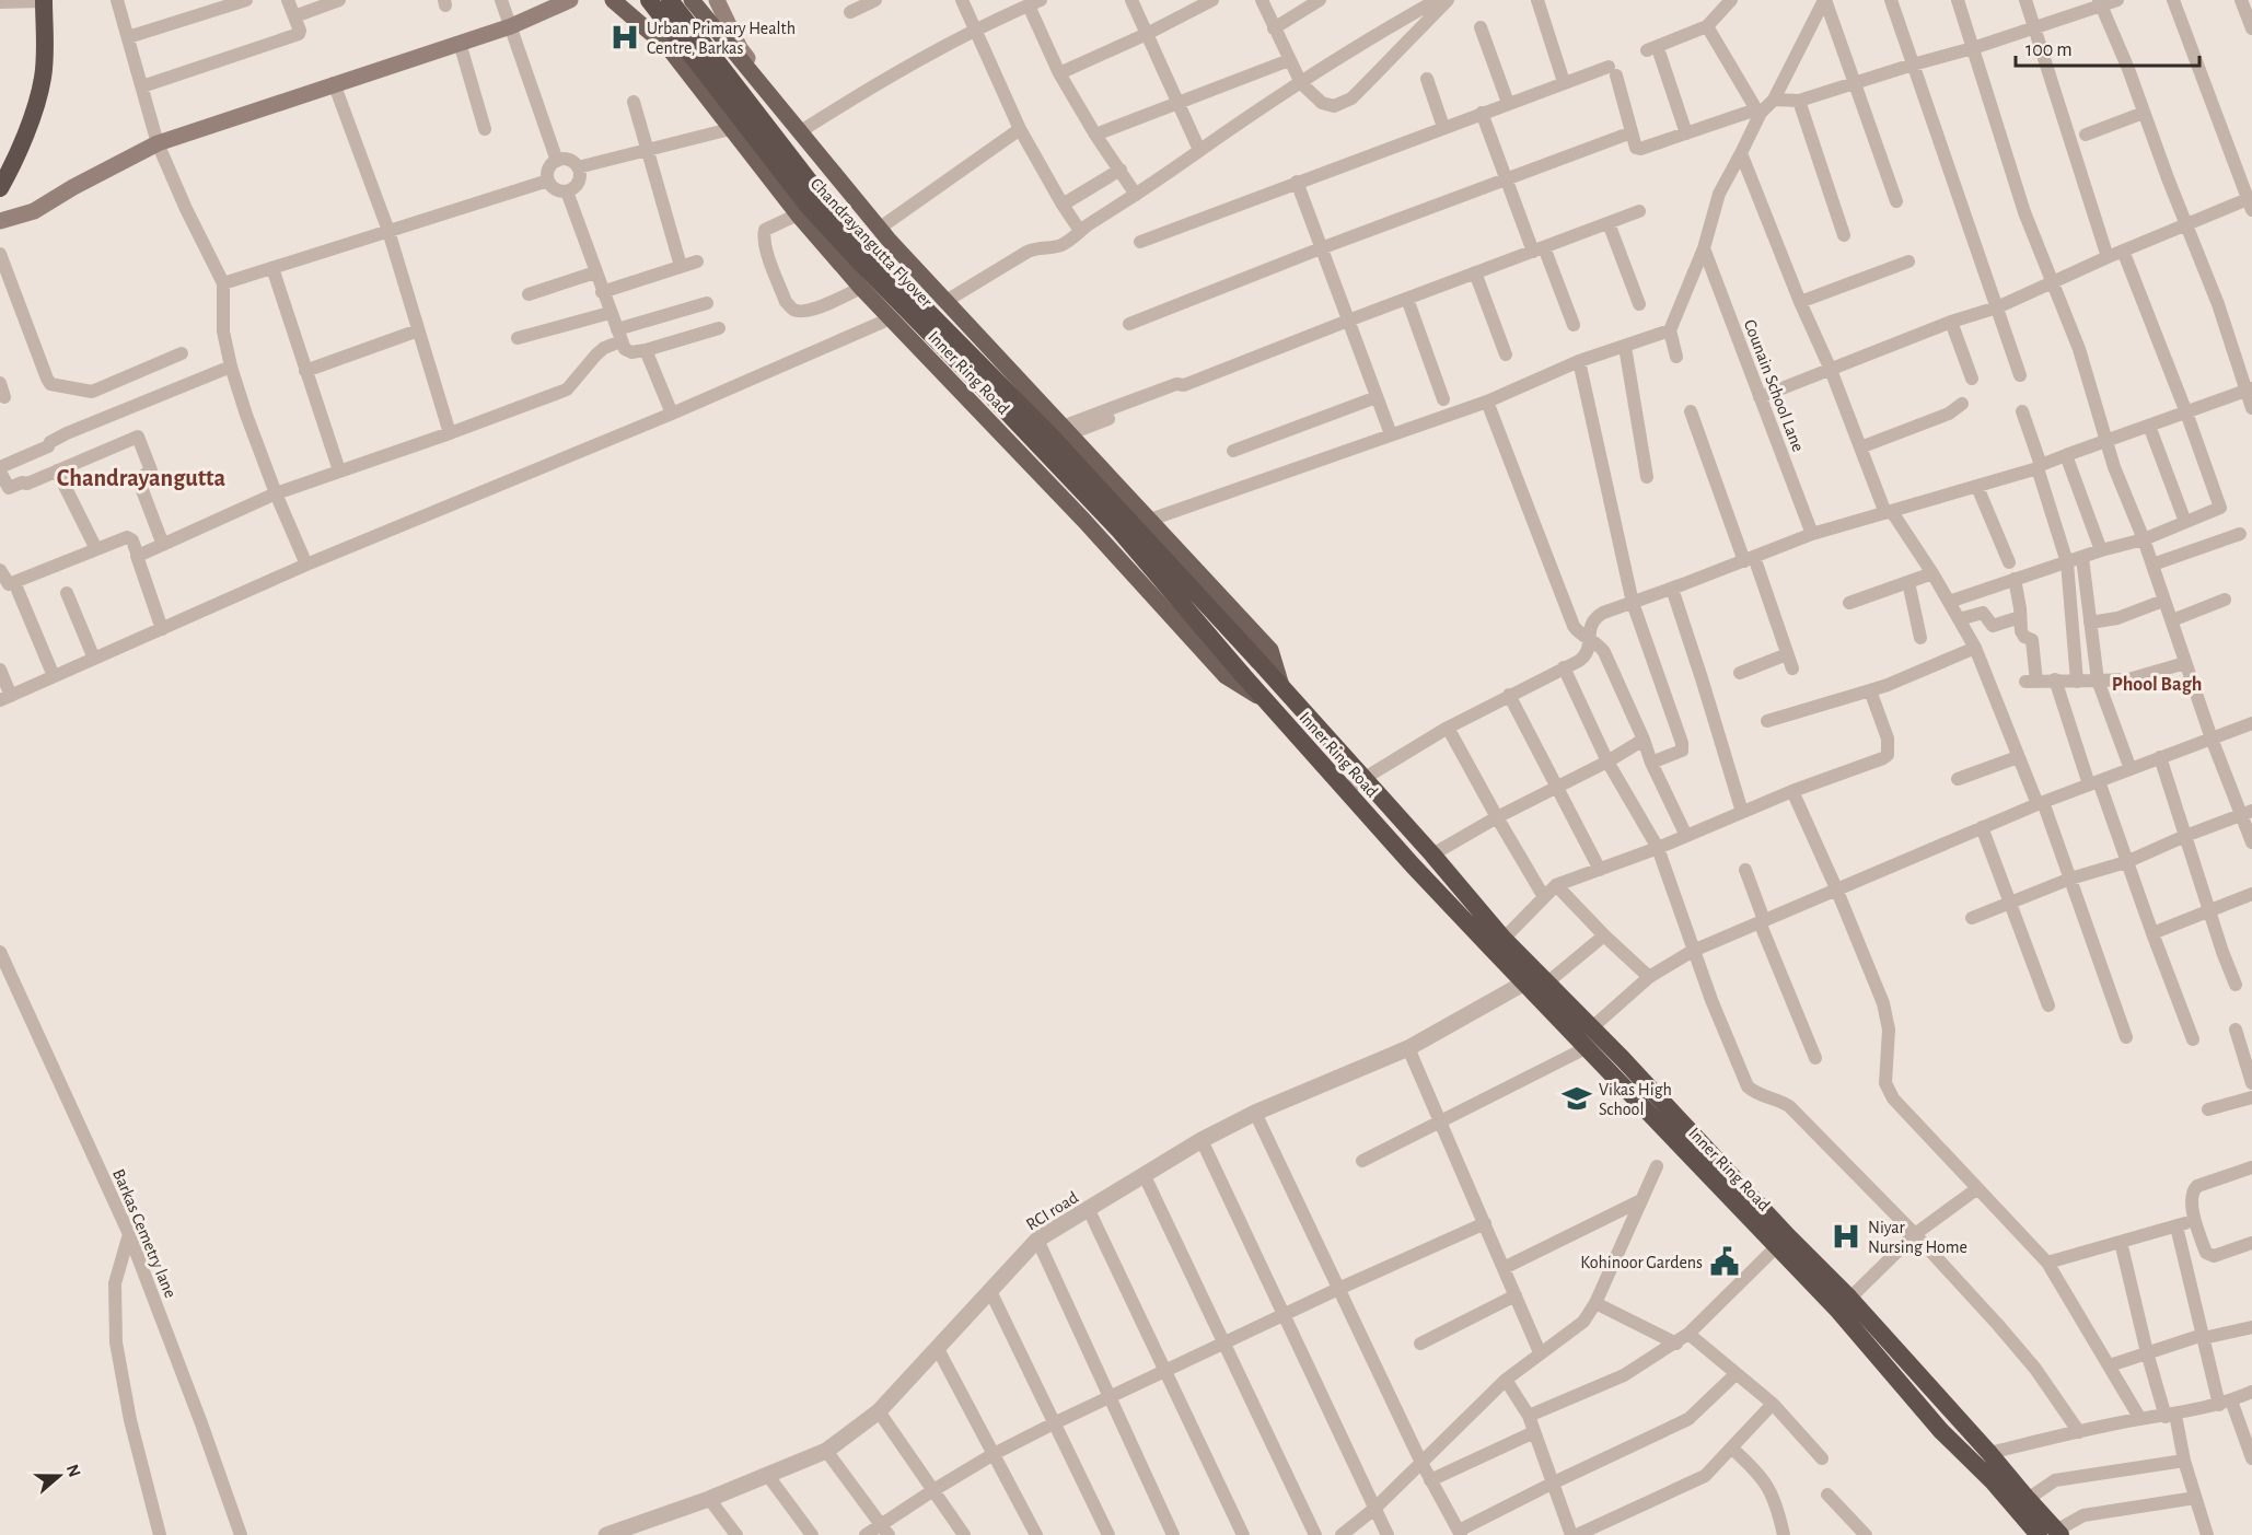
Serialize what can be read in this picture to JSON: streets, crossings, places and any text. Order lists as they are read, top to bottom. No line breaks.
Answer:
{"streets":{"highway":["Chandrayangutta Flyover","Inner Ring Road"],"street":["Counain School Lane","RCI road","Barkas Cemetry lane"]},"crossings":[["Chandrayangutta Flyover","Inner Ring Road"],["Inner Ring Road","RCI road"]],"districts":["Chandrayangutta","Phool Bagh"],"places":{"hospital":["Urban Primary Health Centre, Barkas","Niyar Nursing Home"],"school or university":["Vikas High School"],"public building":["Kohinoor Gardens"]},"scale_bar":"100 m","north":"right"}
